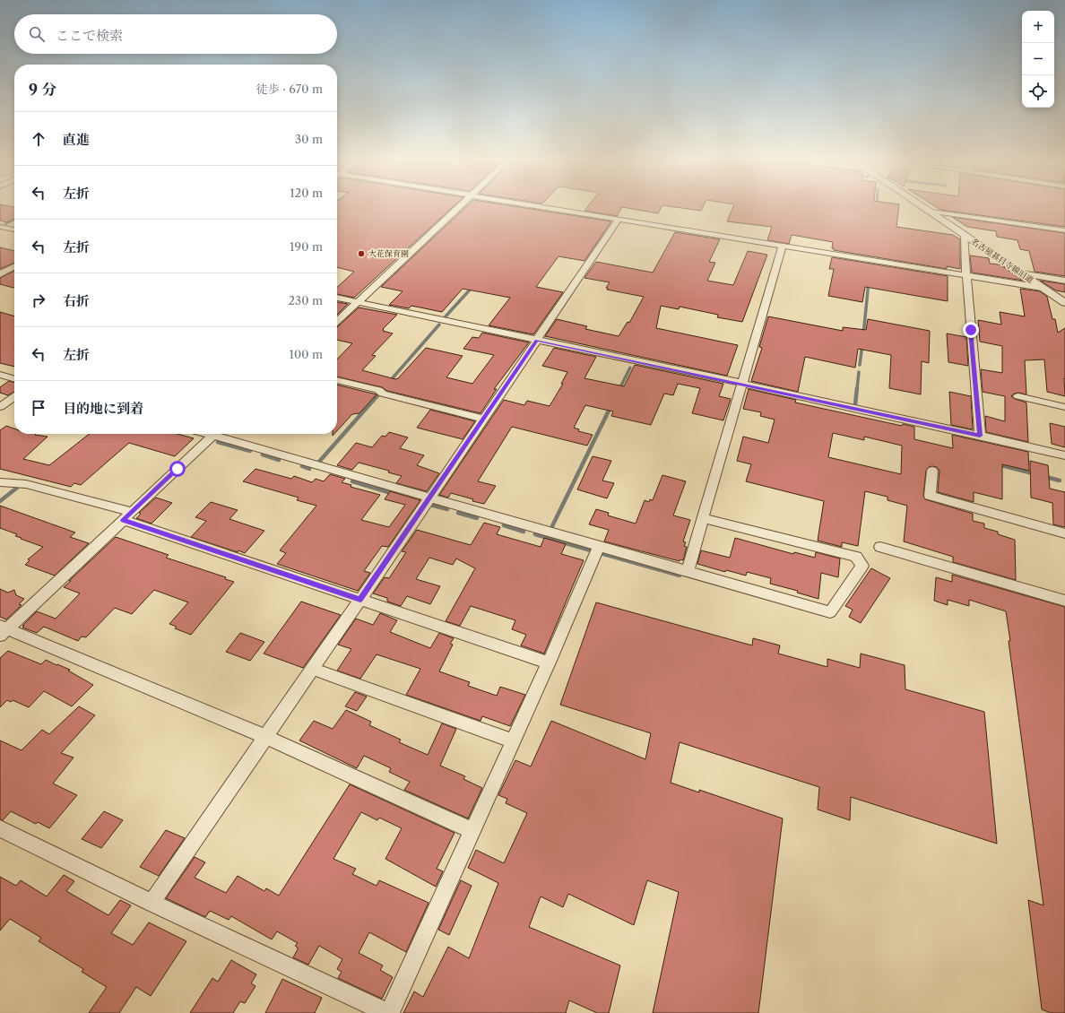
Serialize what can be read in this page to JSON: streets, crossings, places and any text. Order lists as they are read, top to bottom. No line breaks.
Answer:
{"streets":{"street":["名古屋甚目寺線旧道"]},"places":["大花保育園"],"page":{"map_buttons":["+","−"],"search":"ここで検索","heading":["9 分","徒歩 · 670 m"],"list":[["直進","30 m"],["左折","120 m"],["左折","190 m"],["右折","230 m"],["左折","100 m"],"目的地に到着"]}}
